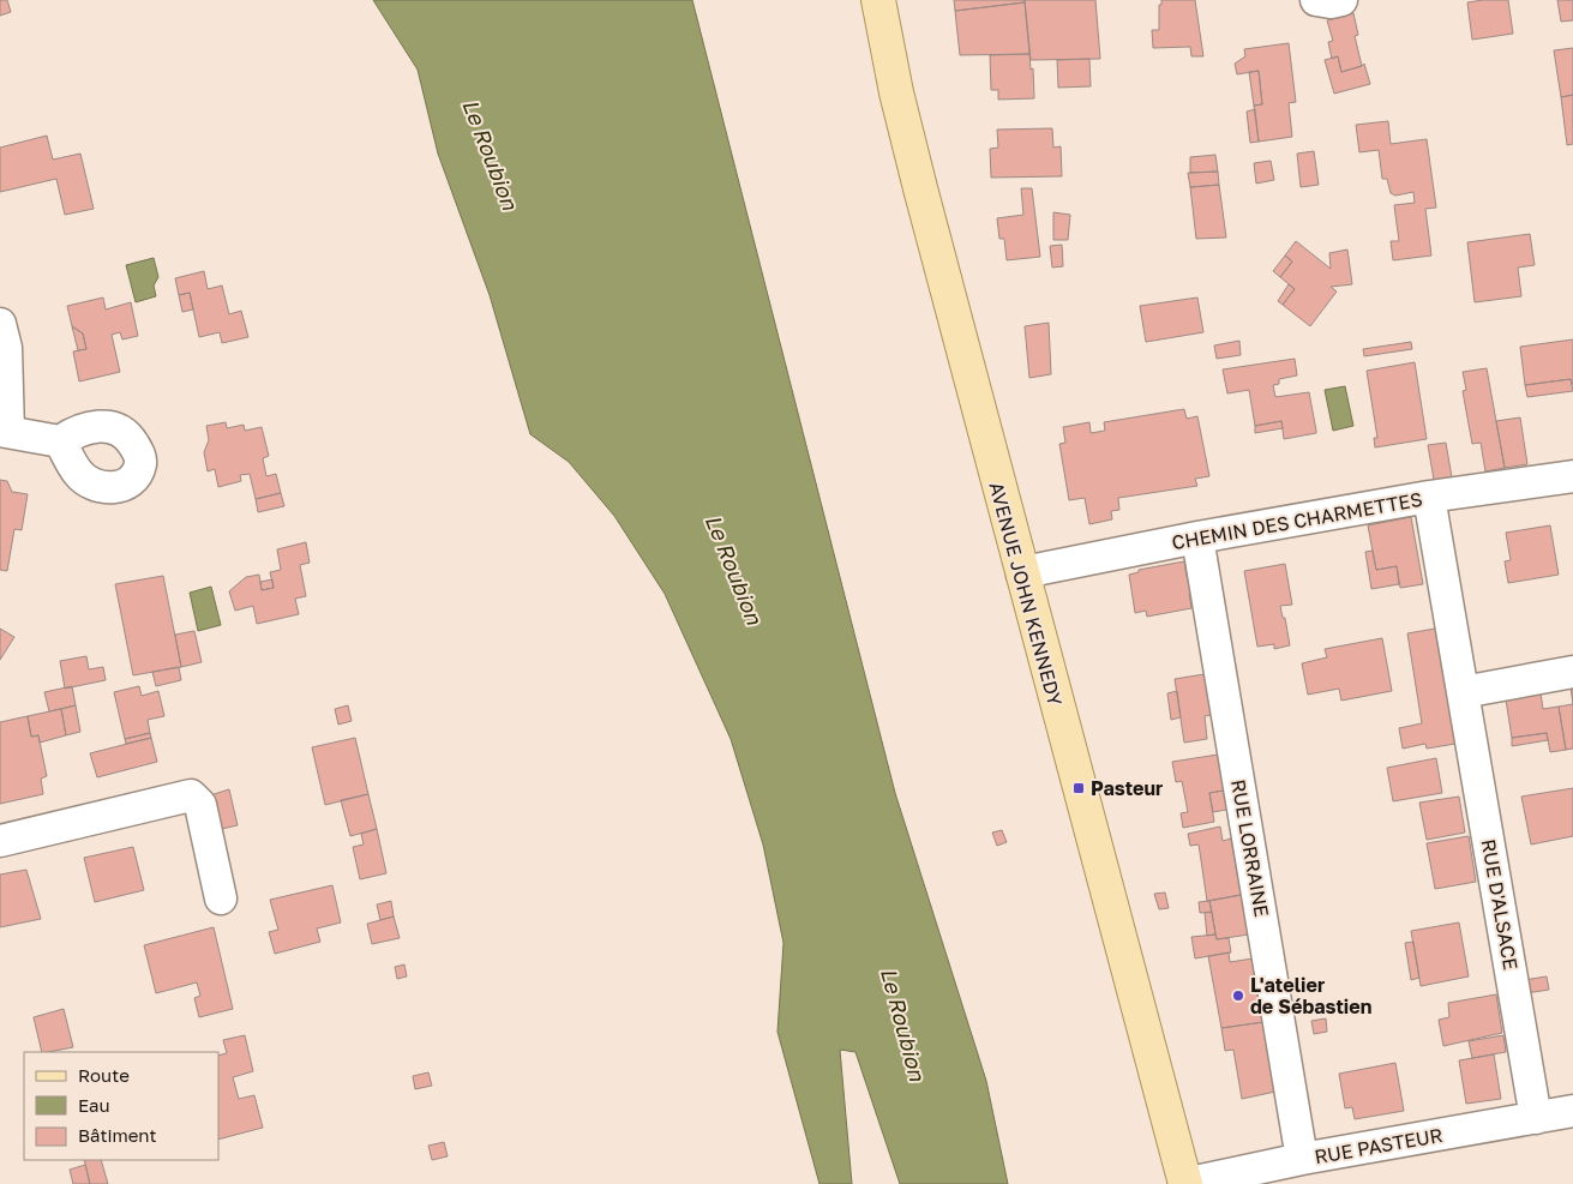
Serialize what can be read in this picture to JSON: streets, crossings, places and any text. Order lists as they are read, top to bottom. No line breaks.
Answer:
{"streets":{"main road":["AVENUE JOHN KENNEDY"],"street":["CHEMIN DES CHARMETTES","RUE LORRAINE","RUE D'ALSACE","RUE PASTEUR"]},"crossings":[["CHEMIN DES CHARMETTES","AVENUE JOHN KENNEDY"],["CHEMIN DES CHARMETTES","RUE LORRAINE"],["CHEMIN DES CHARMETTES","RUE D'ALSACE"],["AVENUE JOHN KENNEDY","RUE PASTEUR"],["RUE LORRAINE","RUE PASTEUR"],["RUE D'ALSACE","RUE PASTEUR"]],"water":["Le Roubion"],"places":{"transit":["Pasteur"],"other":["L'atelier de Sébastien"]},"legend":["Route","Eau","Bâtiment"]}
